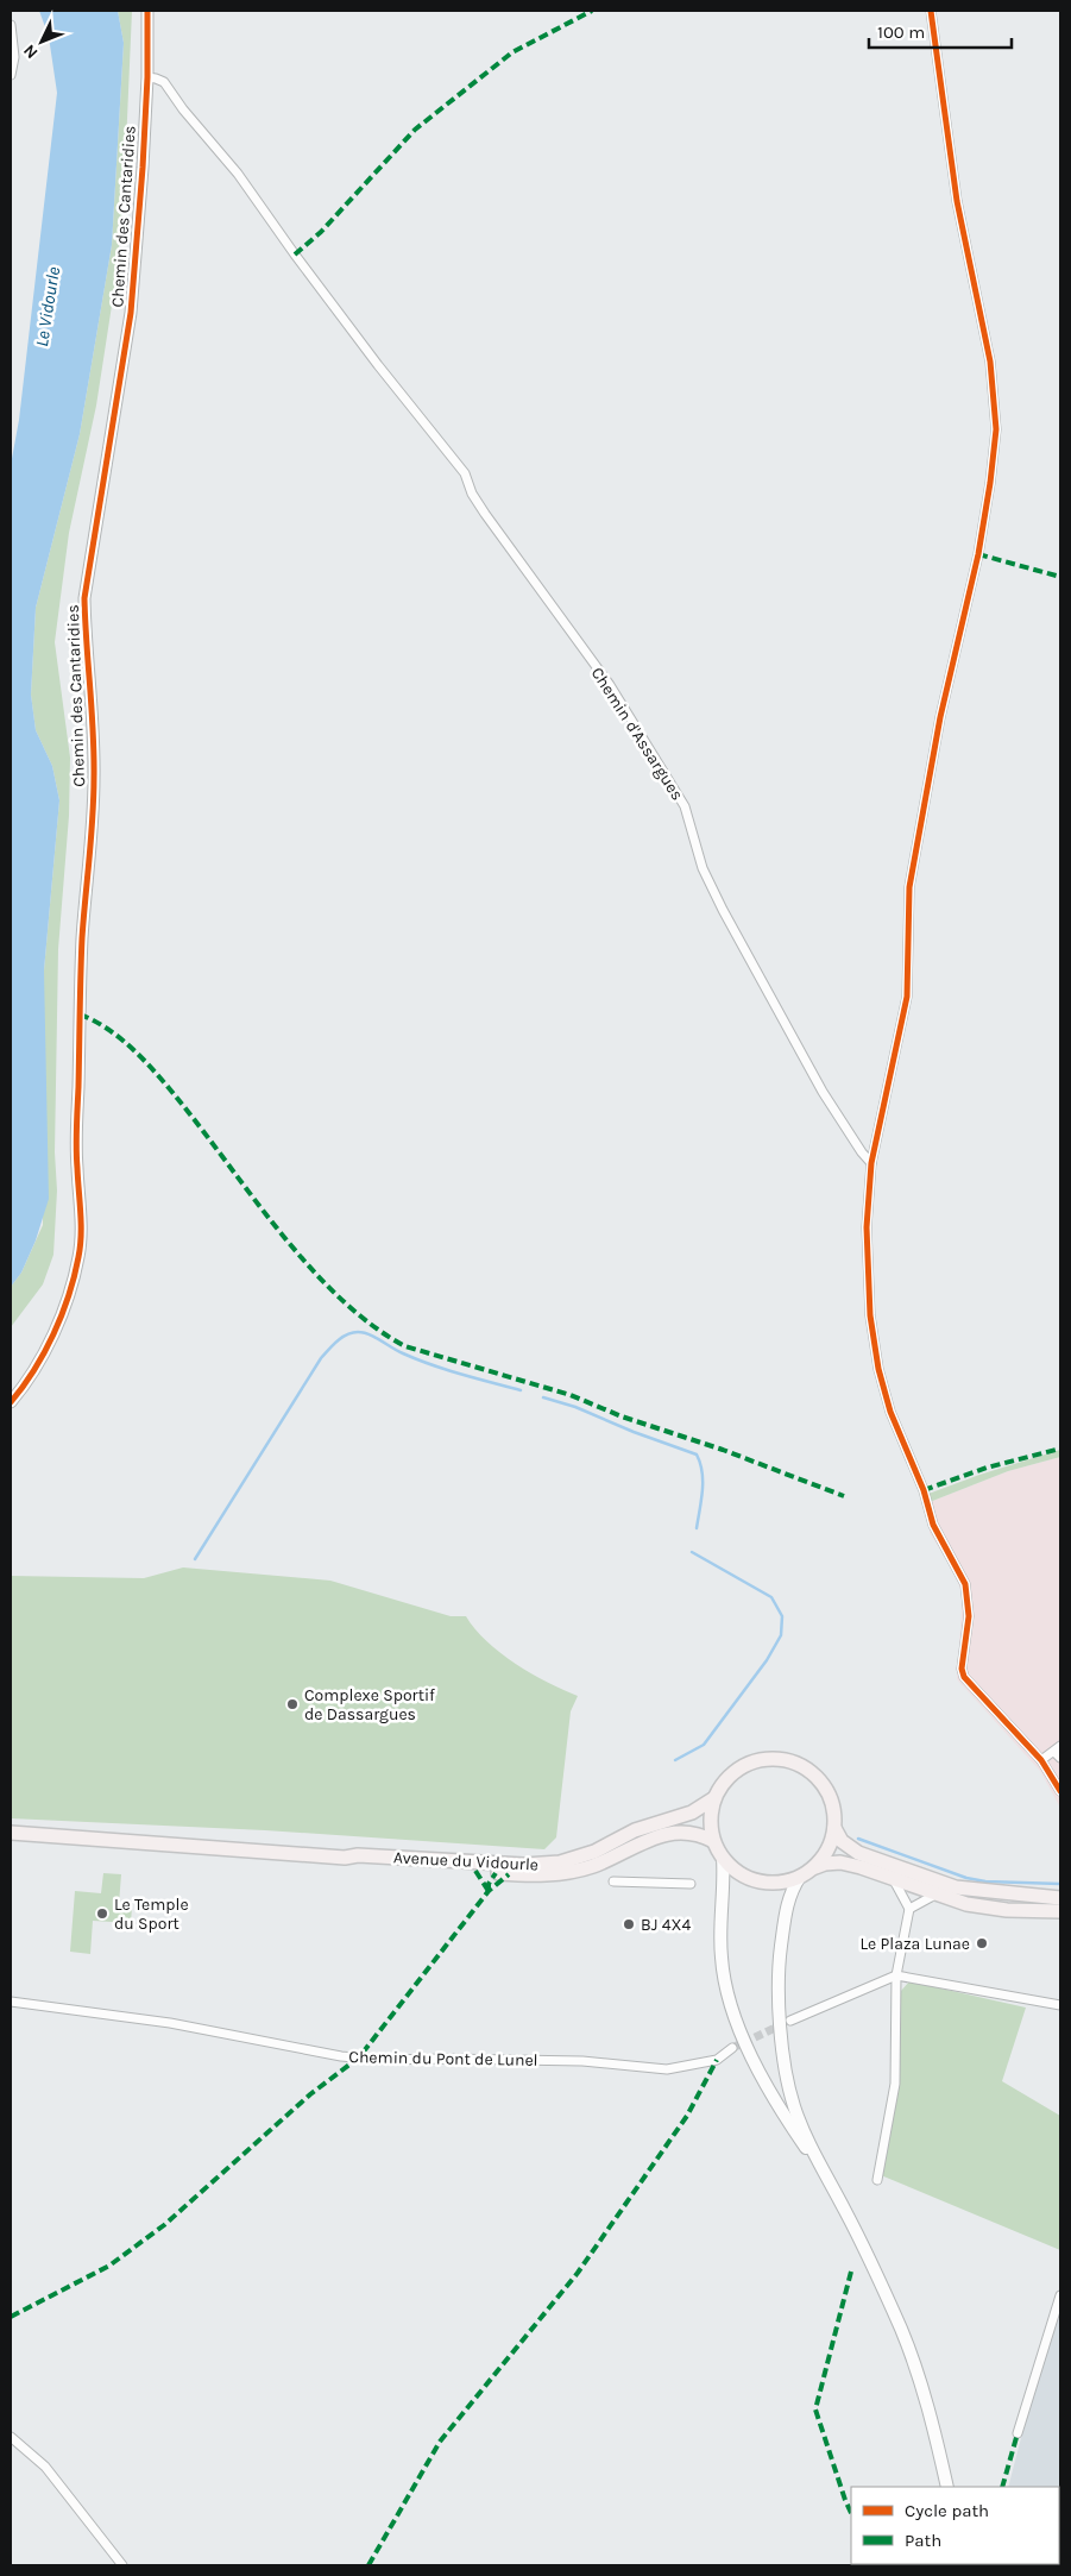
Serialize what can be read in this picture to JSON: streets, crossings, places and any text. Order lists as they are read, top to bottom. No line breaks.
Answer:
{"streets":{"main road":["Avenue du Vidourle"],"street":["Chemin des Cantaridies","Chemin d'Assargues","Chemin du Pont de Lunel"]},"crossings":[["Chemin des Cantaridies","Chemin d'Assargues"]],"water":["Le Vidourle"],"places":["Complexe Sportif de Dassargues","Le Temple du Sport","BJ 4X4","Le Plaza Lunae"],"legend":["Cycle path","Path"],"scale_bar":"100 m","north":"bottom left"}
